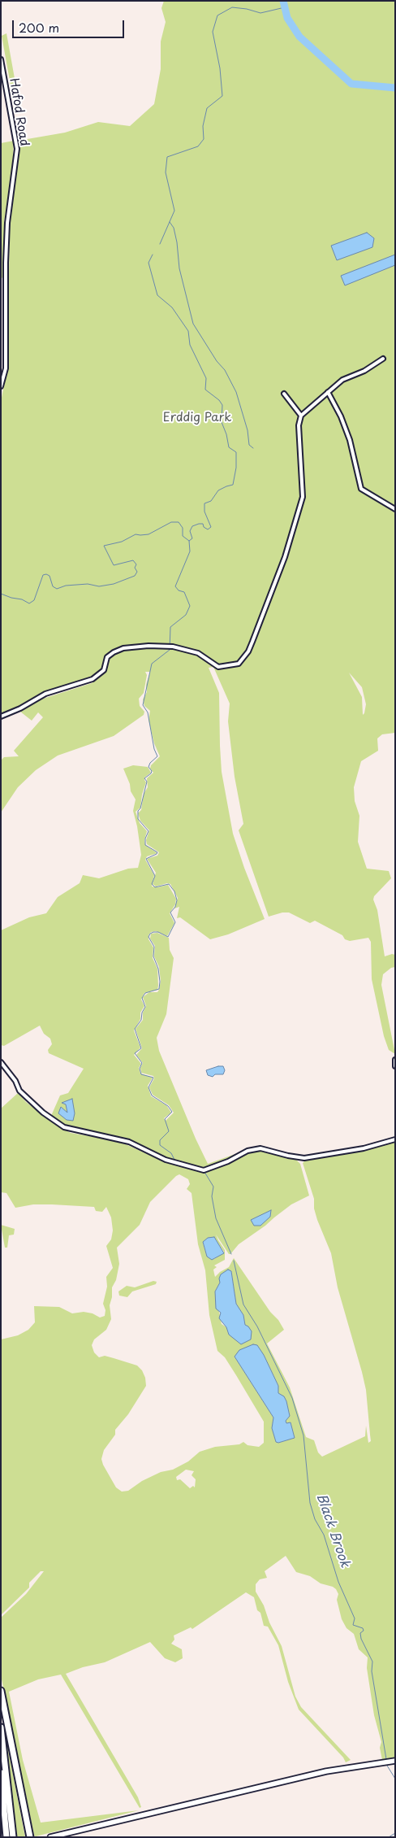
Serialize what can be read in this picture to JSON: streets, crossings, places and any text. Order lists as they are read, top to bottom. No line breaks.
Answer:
{"streets":{"street":["Hafod Road"]},"water":["Black Brook"],"parks":["Erddig Park"],"scale_bar":"200 m"}
